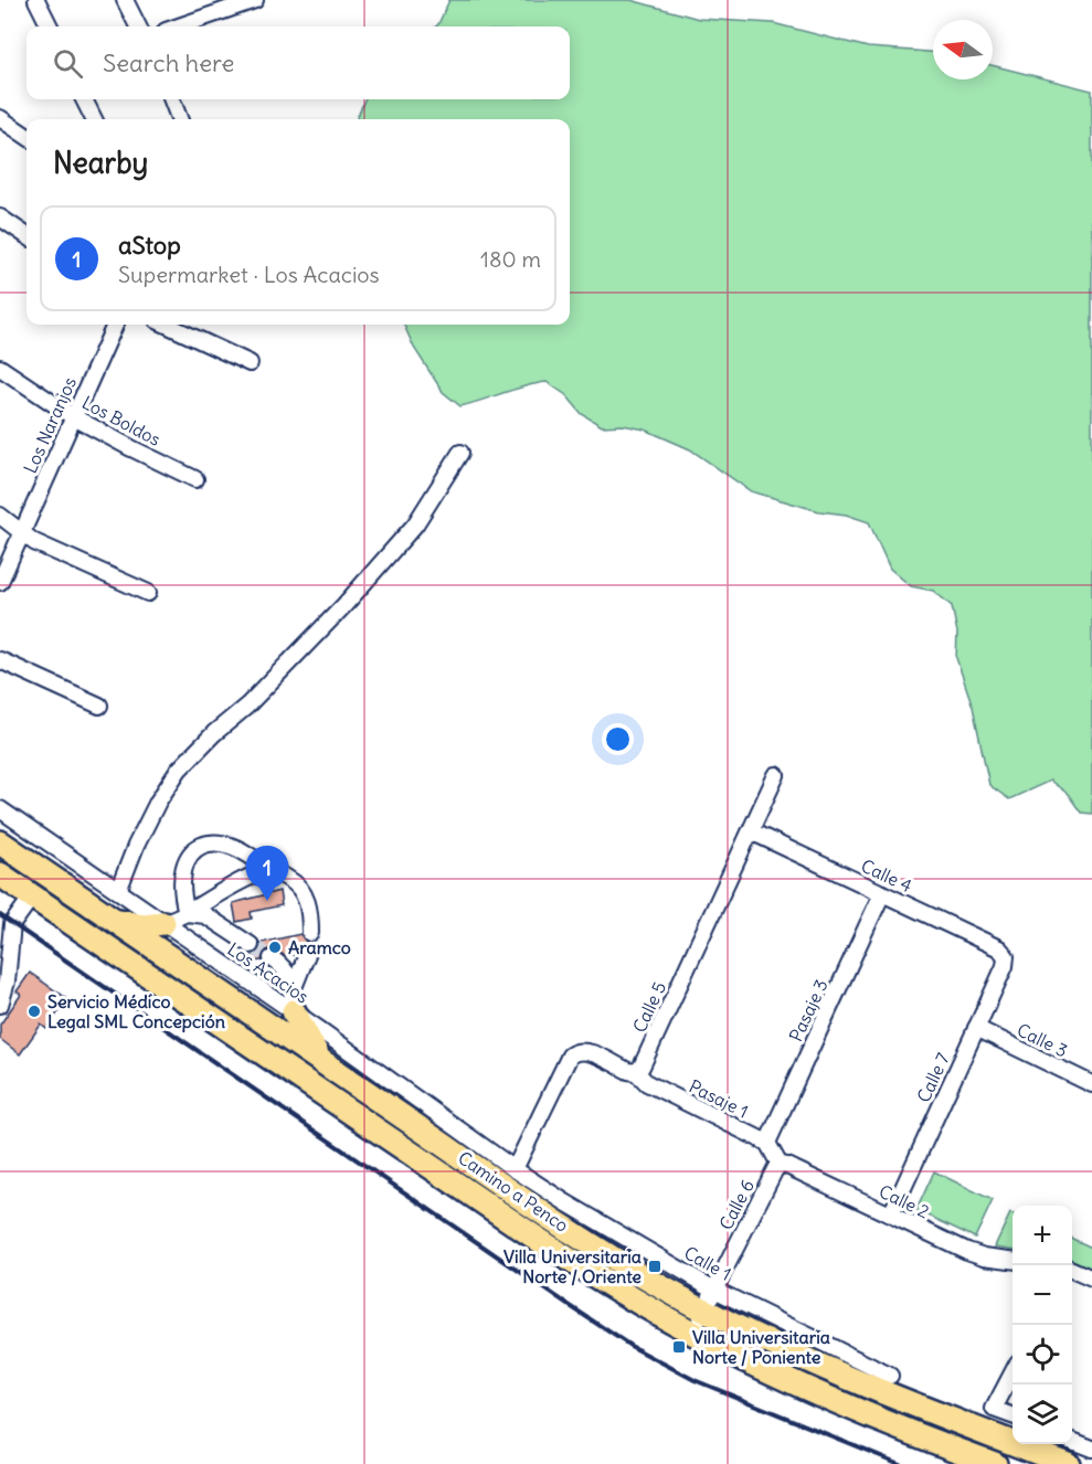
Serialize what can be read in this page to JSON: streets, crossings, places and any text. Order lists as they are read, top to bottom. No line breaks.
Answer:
{"streets":{"highway":["Camino a Penco"],"street":["Los Boldos","Los Naranjos","Calle 4","Los Acacios","Calle 5","Pasaje 3","Calle 3","Calle 7","Pasaje 1","Calle 2","Calle 6","Calle 1"]},"crossings":[["Los Boldos","Los Naranjos"],["Calle 4","Calle 5"],["Calle 4","Pasaje 3"],["Calle 4","Calle 7"],["Los Acacios","Calle 1"],["Calle 5","Pasaje 1"],["Pasaje 3","Pasaje 1"],["Calle 3","Calle 7"],["Calle 7","Calle 2"],["Camino a Penco","Calle 6"],["Camino a Penco","Calle 1"],["Calle 2","Calle 6"],["Calle 6","Calle 1"]],"places":{"other":["Aramco","Servicio Médico Legal SML Concepción"],"transit":["Villa Universitaria Norte / Oriente","Villa Universitaria Norte / Poniente"]},"north":"left","page":{"search":"Search here","heading":"Nearby","list":[{"mark":"1","name":"aStop","note":"Supermarket · Los Acacios","value":"180 m"}],"pins":"1","map_buttons":["+","−"]}}
